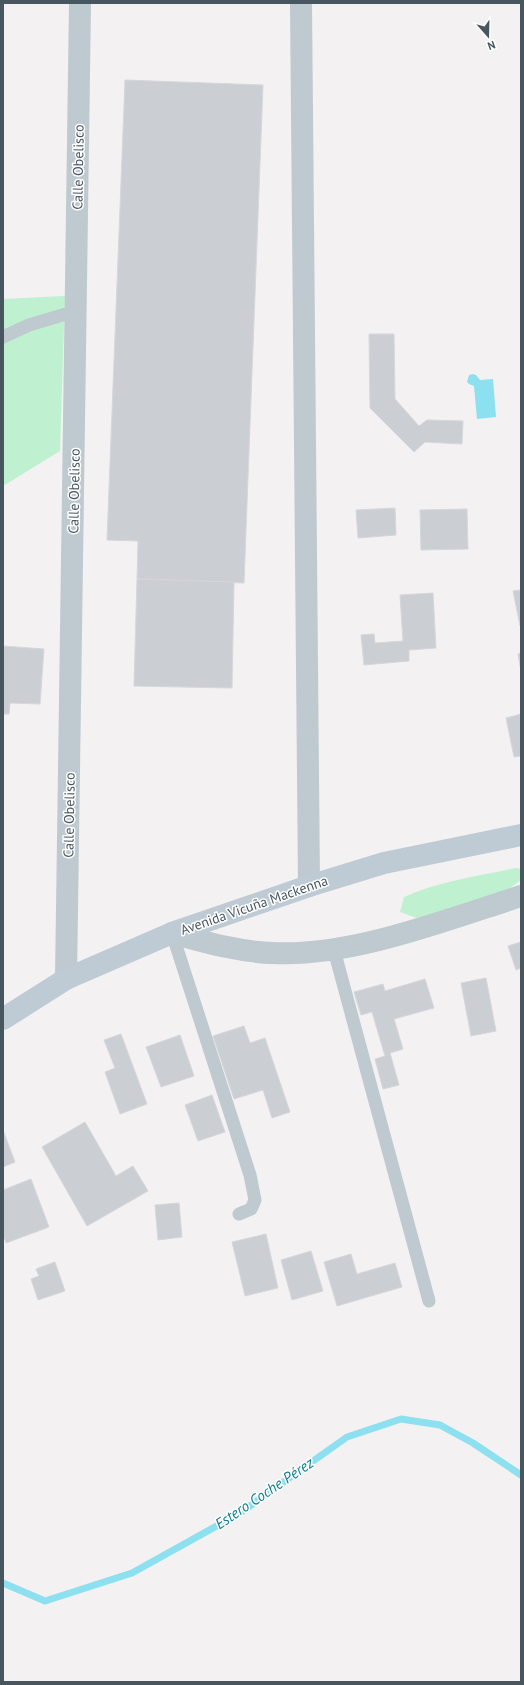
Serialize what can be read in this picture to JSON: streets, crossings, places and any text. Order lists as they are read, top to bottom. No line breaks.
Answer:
{"streets":{"main road":["Avenida Vicuña Mackenna"],"street":["Calle Obelisco"]},"crossings":[["Calle Obelisco","Avenida Vicuña Mackenna"]],"water":["Estero Coche Pérez"],"north":"bottom"}
